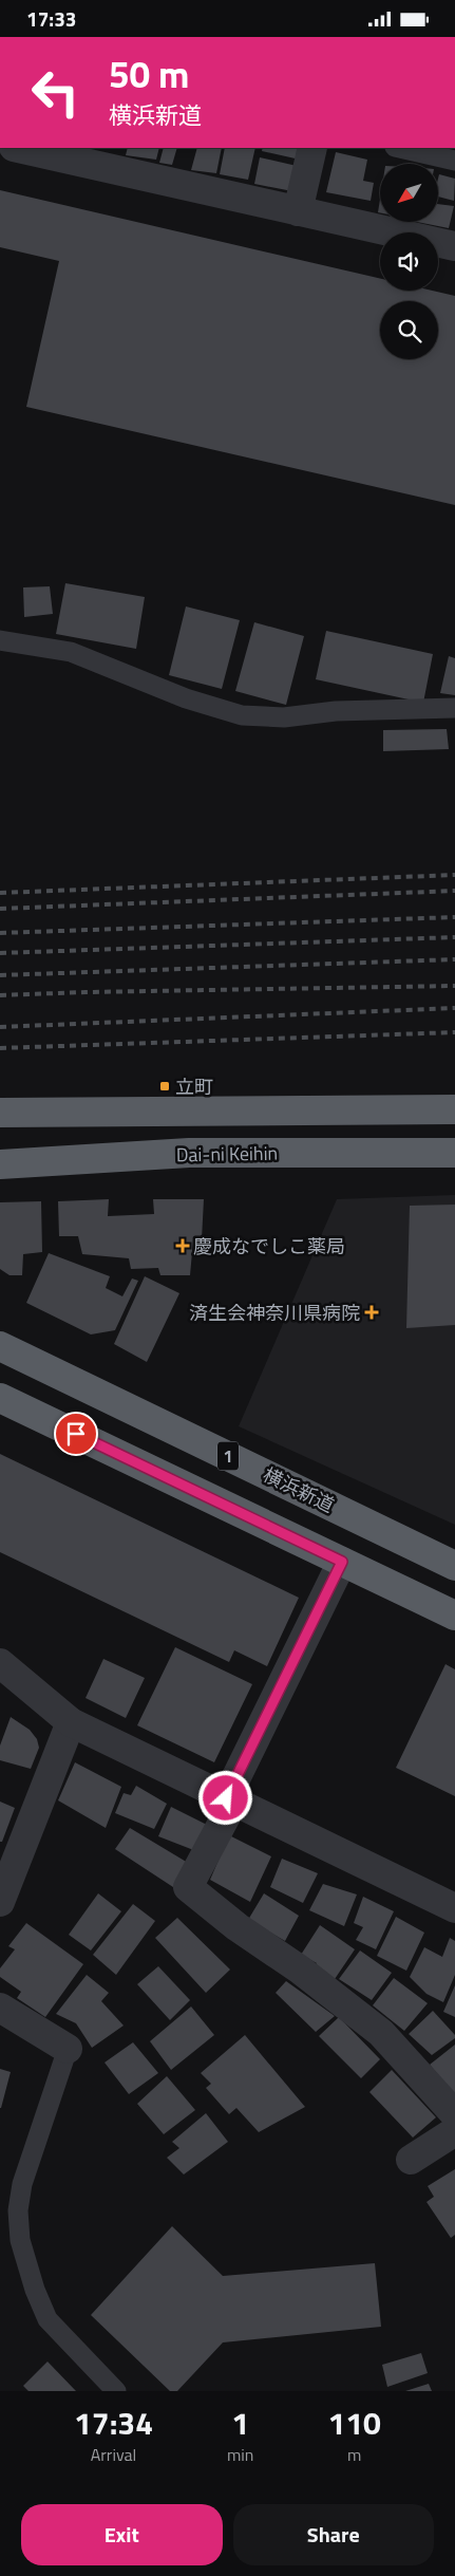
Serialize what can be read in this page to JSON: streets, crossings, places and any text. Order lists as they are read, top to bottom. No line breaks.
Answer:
{"streets":{"highway":["Dai-ni Keihin","1","横浜新道"]},"places":{"transit":["立町"],"health":["慶成なでしこ薬局","済生会神奈川県病院"]},"north":"bottom left","page":{"status":"17:33","turn":["50 m","横浜新道"],"eta":["17:34","Arrival","1","min","110","m"],"buttons":["Exit","Share"]}}
